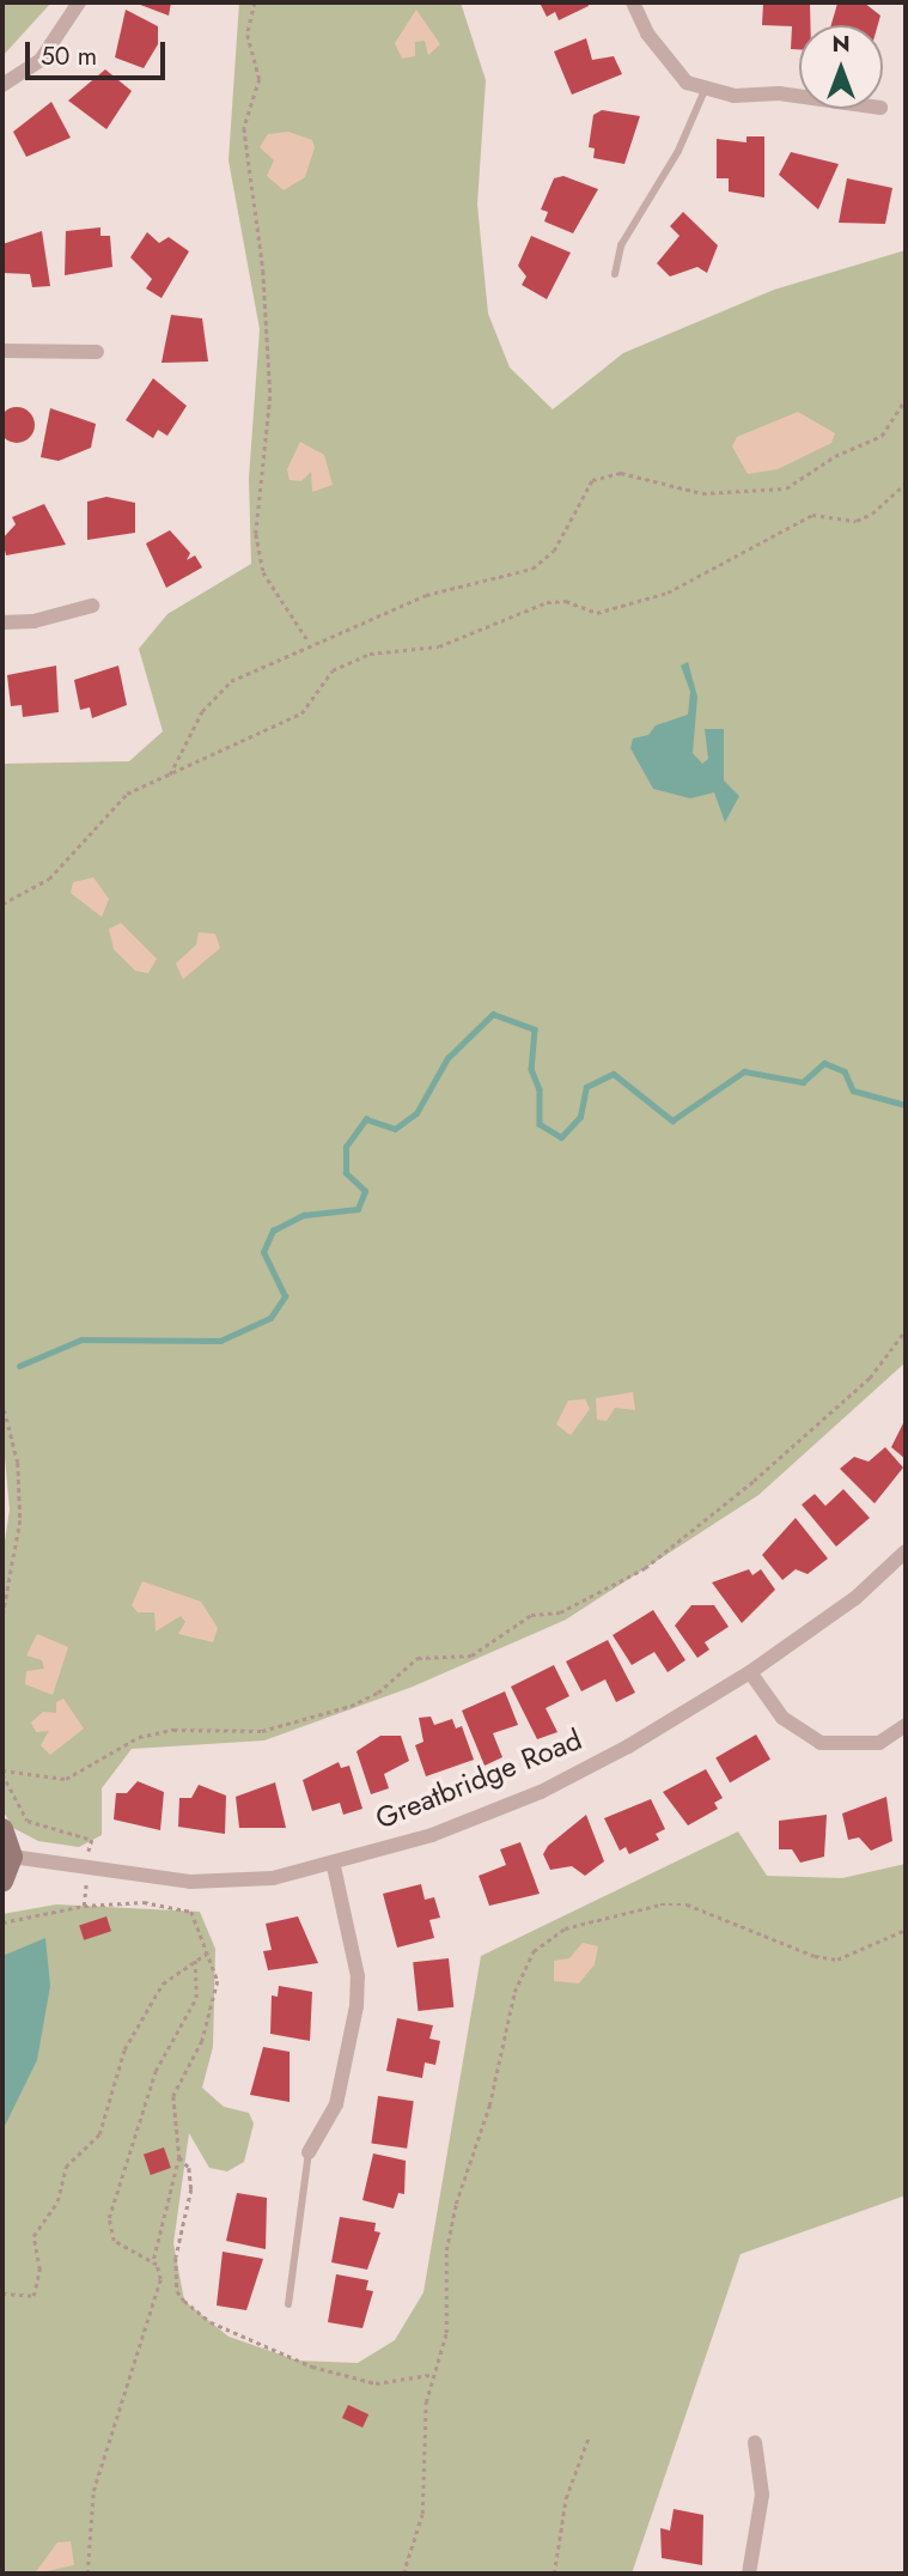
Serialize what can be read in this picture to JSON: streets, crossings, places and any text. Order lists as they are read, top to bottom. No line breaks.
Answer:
{"streets":{"street":["Greatbridge Road"]},"scale_bar":"50 m","north":"top"}
